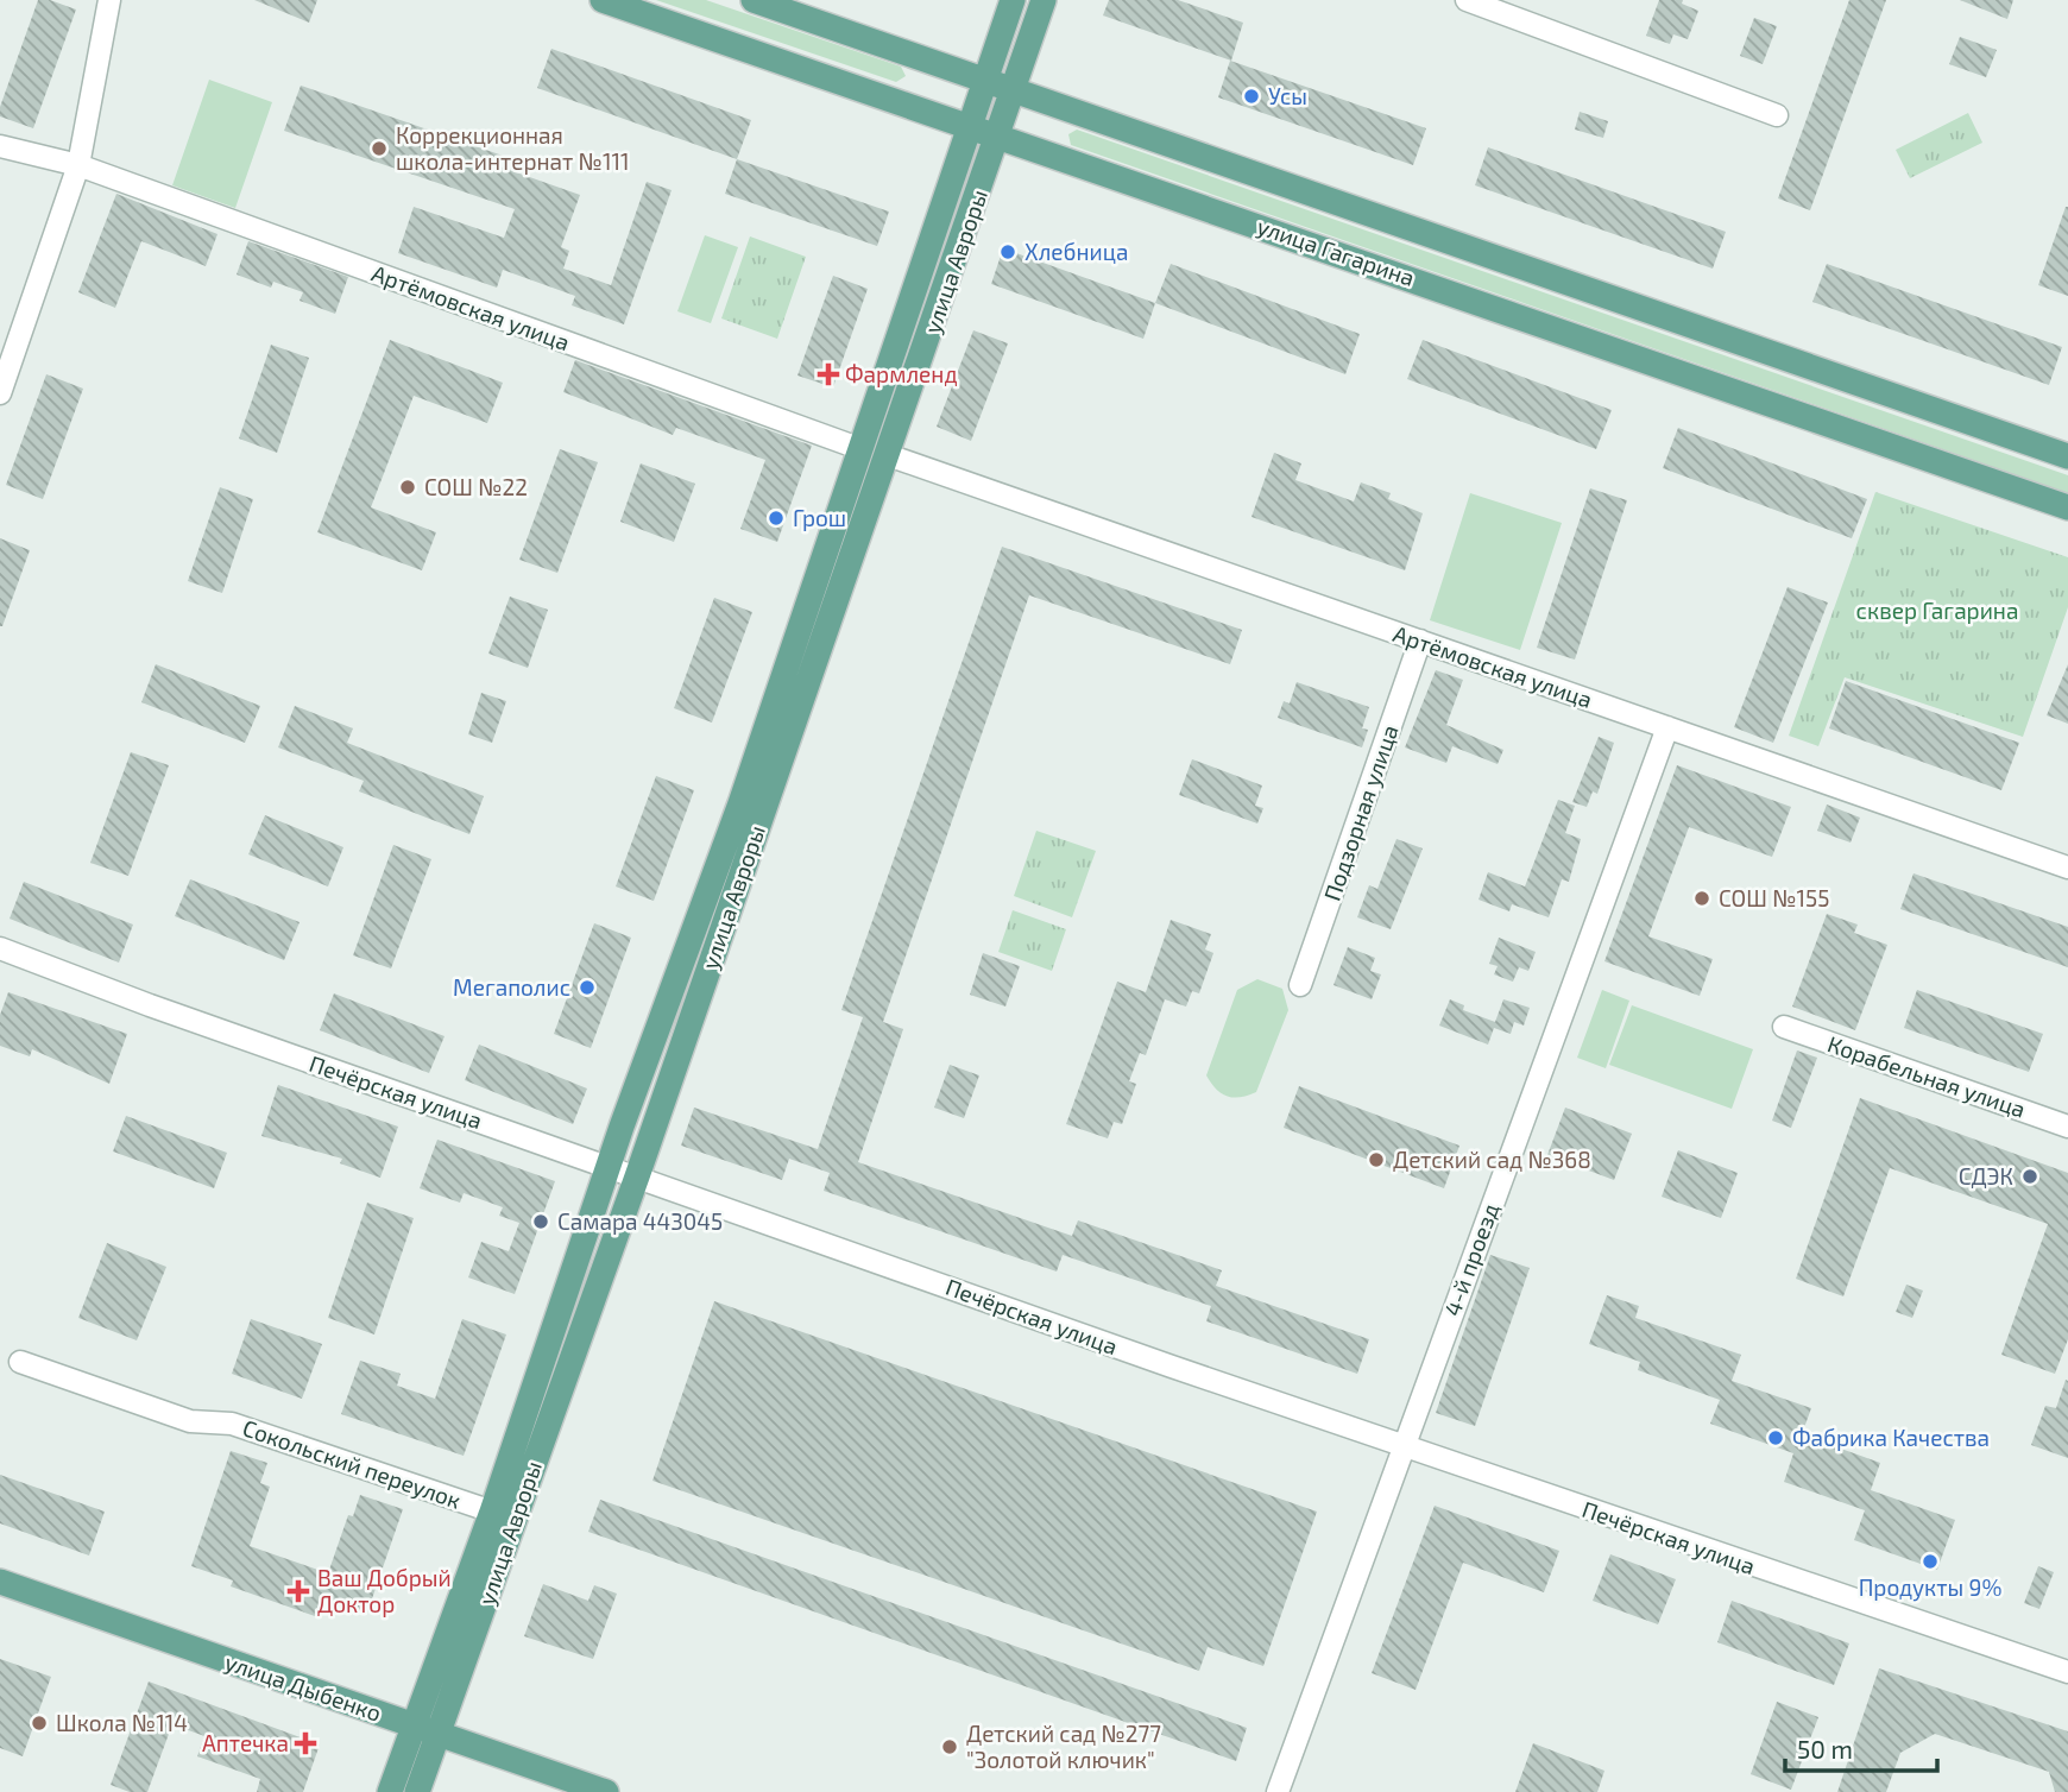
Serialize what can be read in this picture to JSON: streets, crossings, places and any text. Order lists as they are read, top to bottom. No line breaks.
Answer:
{"streets":{"main road":["улица Гагарина","улица Авроры","улица Дыбенко"],"street":["Артёмовская улица","Подзорная улица","Корабельная улица","Печёрская улица","4-й проезд","Сокольский переулок"]},"crossings":[["улица Гагарина","улица Авроры"],["улица Авроры","Артёмовская улица"],["улица Авроры","Печёрская улица"],["улица Авроры","Сокольский переулок"],["улица Авроры","улица Дыбенко"],["Артёмовская улица","Подзорная улица"],["Артёмовская улица","4-й проезд"],["Печёрская улица","4-й проезд"]],"parks":["сквер Гагарина"],"places":{"other":["Усы","Коррекционная школа-интернат №111","Хлебница","СОШ №22","Грош","СОШ №155","Мегаполис","Детский сад №368","СДЭК","Самара 443045","Фабрика Качества","Продукты 9%","Школа №114","Детский сад №277 \"Золотой ключик\""],"health":["Фармленд","Ваш Добрый Доктор","Аптечка"]},"scale_bar":"50 m"}
